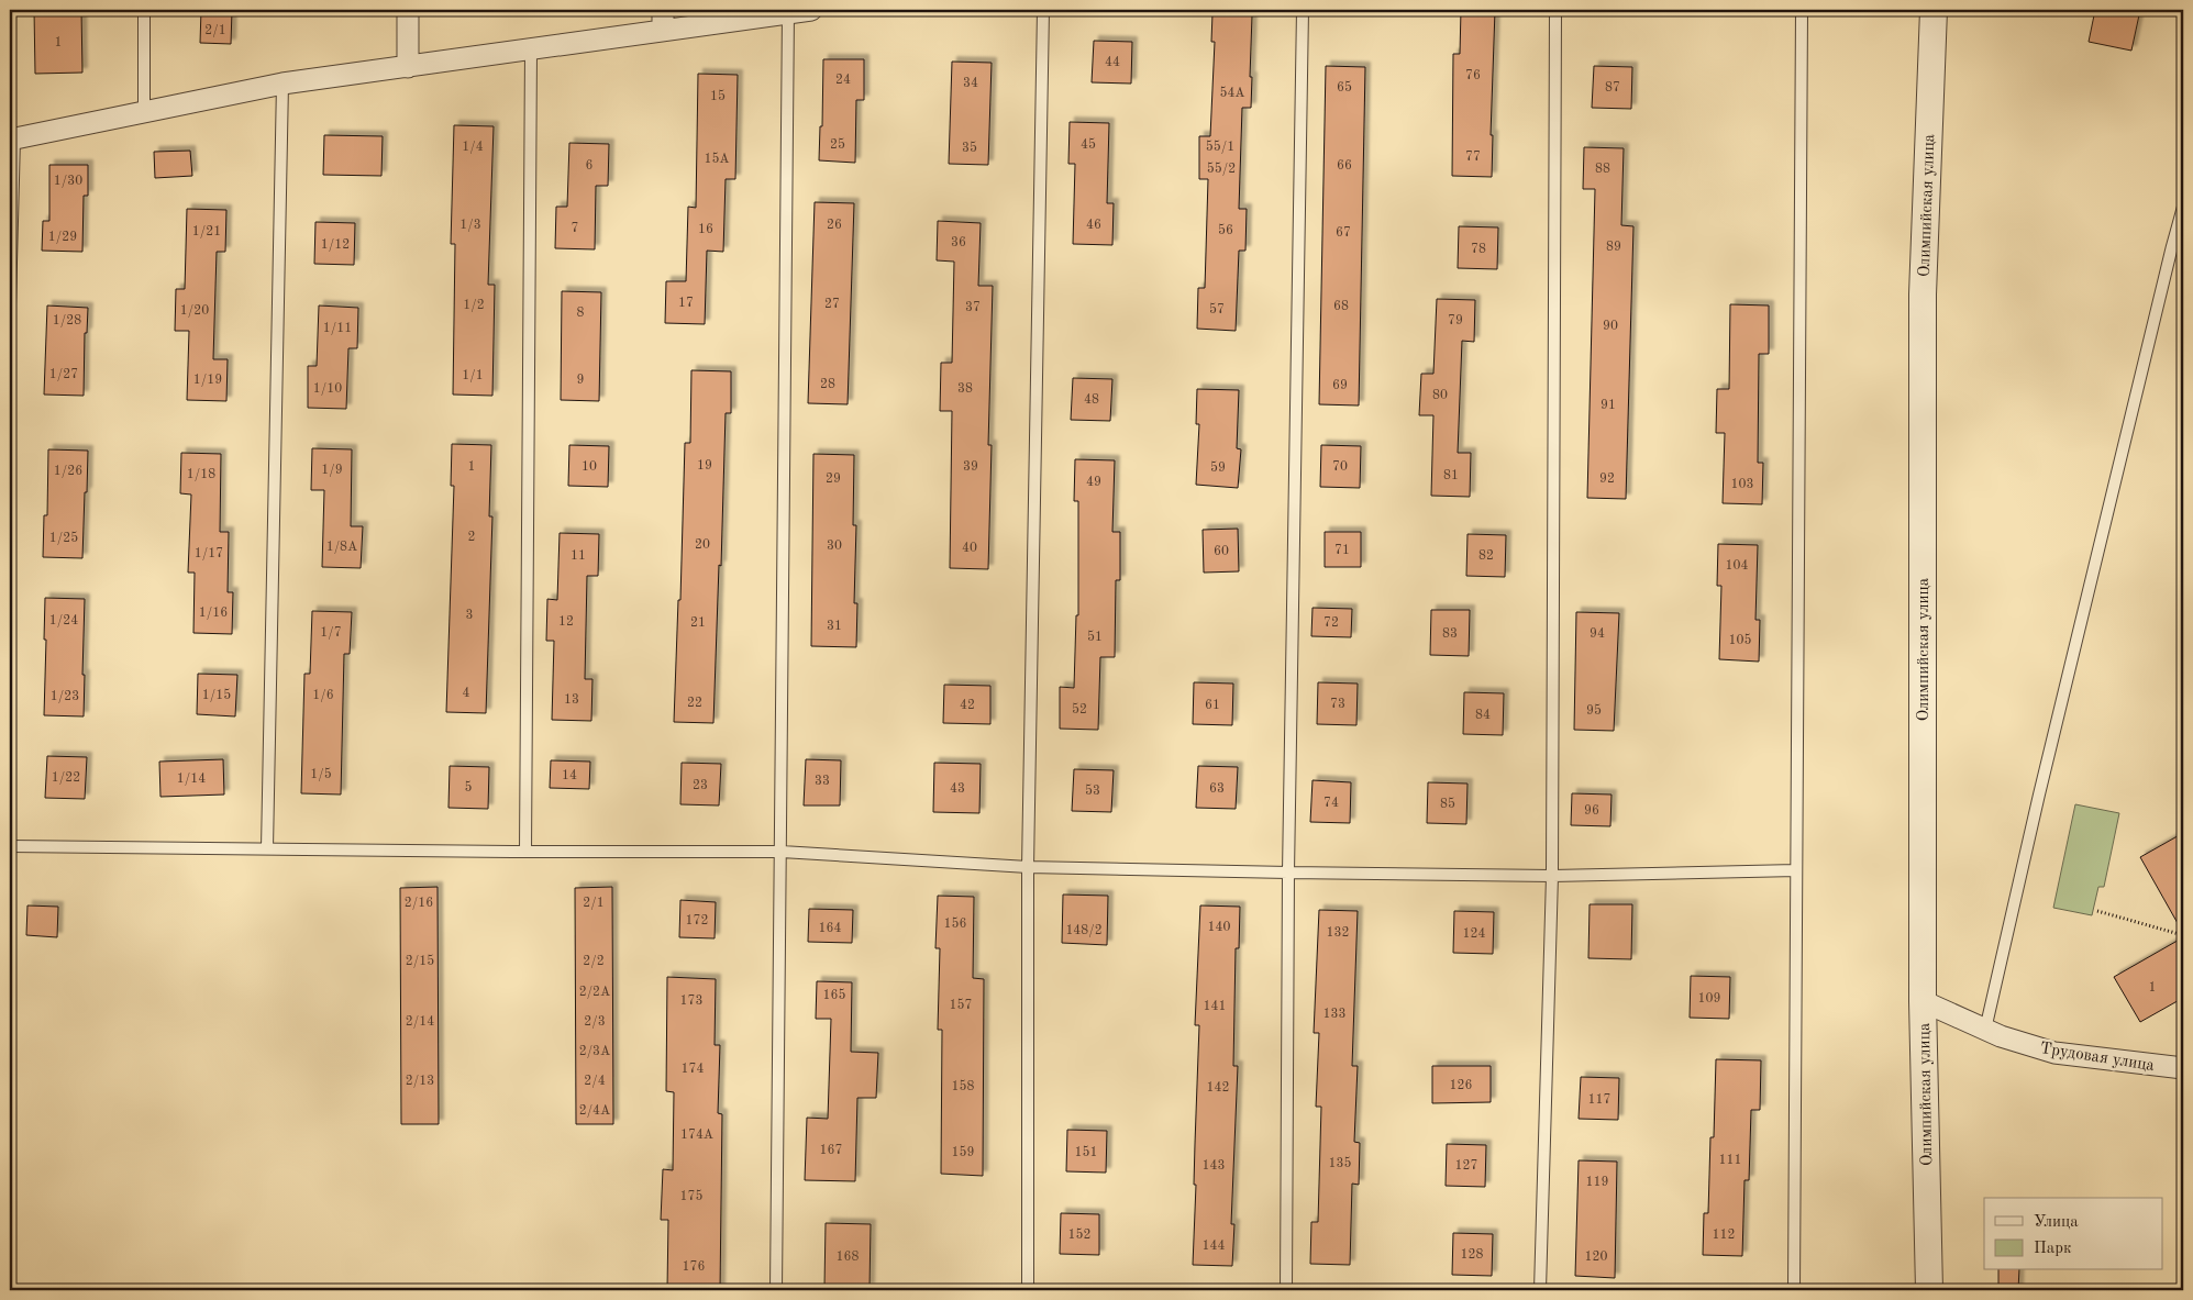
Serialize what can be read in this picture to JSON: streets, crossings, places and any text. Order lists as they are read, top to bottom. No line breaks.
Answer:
{"streets":{"street":["Олимпийская улица","Трудовая улица"]},"crossings":[["Олимпийская улица","Трудовая улица"]],"house_numbers":["2/1","1","44","76","24","34","65","87","54А","15","25","45","1/4","55/1","35","77","15А","6","66","55/2","88","1/30","1/3","26","46","7","16","56","1/21","67","1/29","36","1/12","89","78","17","27","1/2","68","37","57","1/20","8","1/28","79","90","1/11","1/27","1/1","1/19","9","28","69","1/10","38","80","48","91","19","1","10","39","70","59","1/9","1/26","1/18","81","29","92","49","103","2","1/25","20","30","1/8А","40","71","60","1/17","11","82","104","1/16","3","1/24","12","21","72","31","1/7","83","94","51","105","4","1/15","1/6","1/23","13","22","73","42","61","52","95","84","1/5","14","1/22","1/14","33","23","5","43","63","53","74","85","96","2/16","2/1","172","156","140","164","148/2","132","124","2/15","2/2","1","2/2А","165","109","173","157","141","133","2/14","2/3","2/3А","174","2/13","2/4","126","158","142","117","2/4А","174А","167","159","151","111","135","143","127","119","175","152","112","144","128","168","120","176"],"legend":["Улица","Парк"]}
